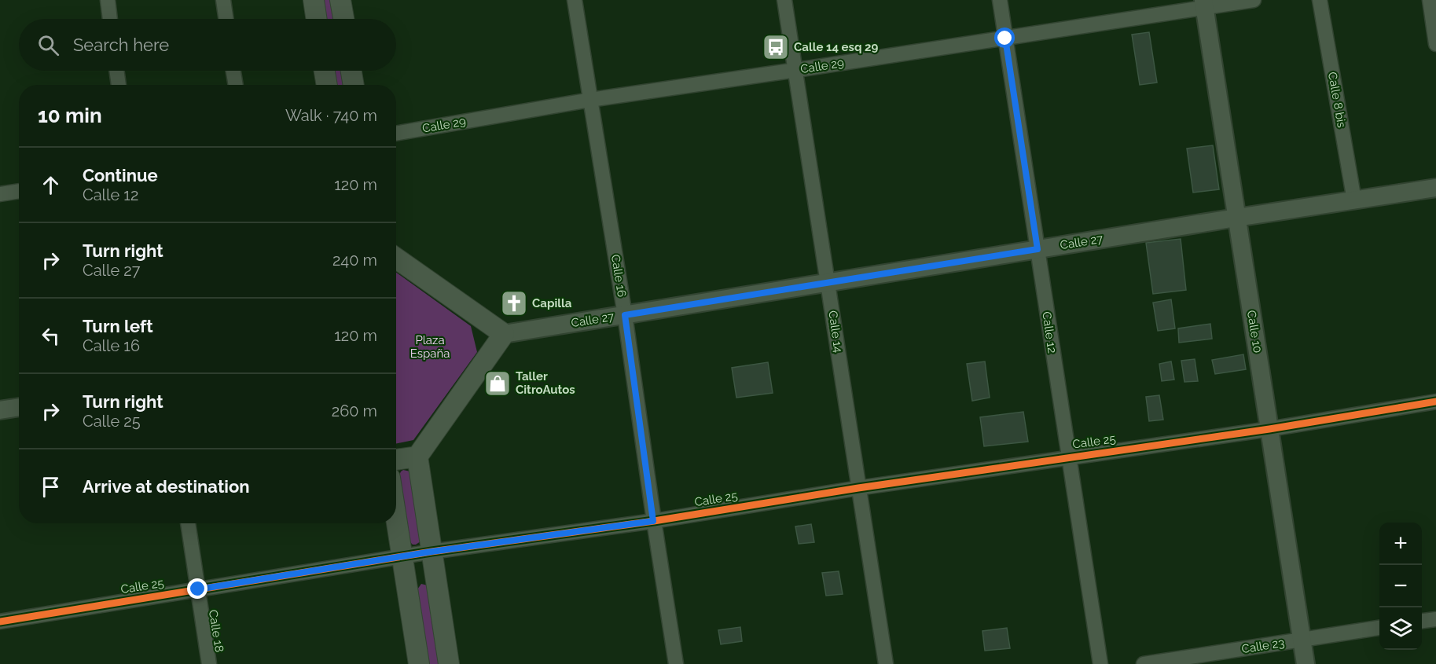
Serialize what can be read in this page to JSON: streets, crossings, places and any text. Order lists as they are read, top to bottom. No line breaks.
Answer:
{"streets":{"street":["Calle 29","Calle 8 bis","Calle 27","Calle 16","Calle 14","Calle 10","Calle 12","Calle 25","Calle 18","Calle 23"]},"crossings":[["Calle 29","Calle 16"],["Calle 29","Calle 14"],["Calle 29","Calle 10"],["Calle 29","Calle 12"],["Calle 8 bis","Calle 27"],["Calle 27","Calle 16"],["Calle 27","Calle 14"],["Calle 27","Calle 10"],["Calle 27","Calle 12"],["Calle 16","Calle 25"],["Calle 14","Calle 25"],["Calle 10","Calle 25"],["Calle 10","Calle 23"],["Calle 12","Calle 25"],["Calle 25","Calle 18"]],"parks":["Plaza España"],"places":{"bus stop":["Calle 14 esq 29"],"church":["Capilla"],"shop":["Taller CitroAutos"]},"page":{"search":"Search here","heading":["10 min","Walk · 740 m"],"list":[["Continue","Calle 12","120 m"],["Turn right","Calle 27","240 m"],["Turn left","Calle 16","120 m"],["Turn right","Calle 25","260 m"],"Arrive at destination"],"map_buttons":["+","−"]}}
